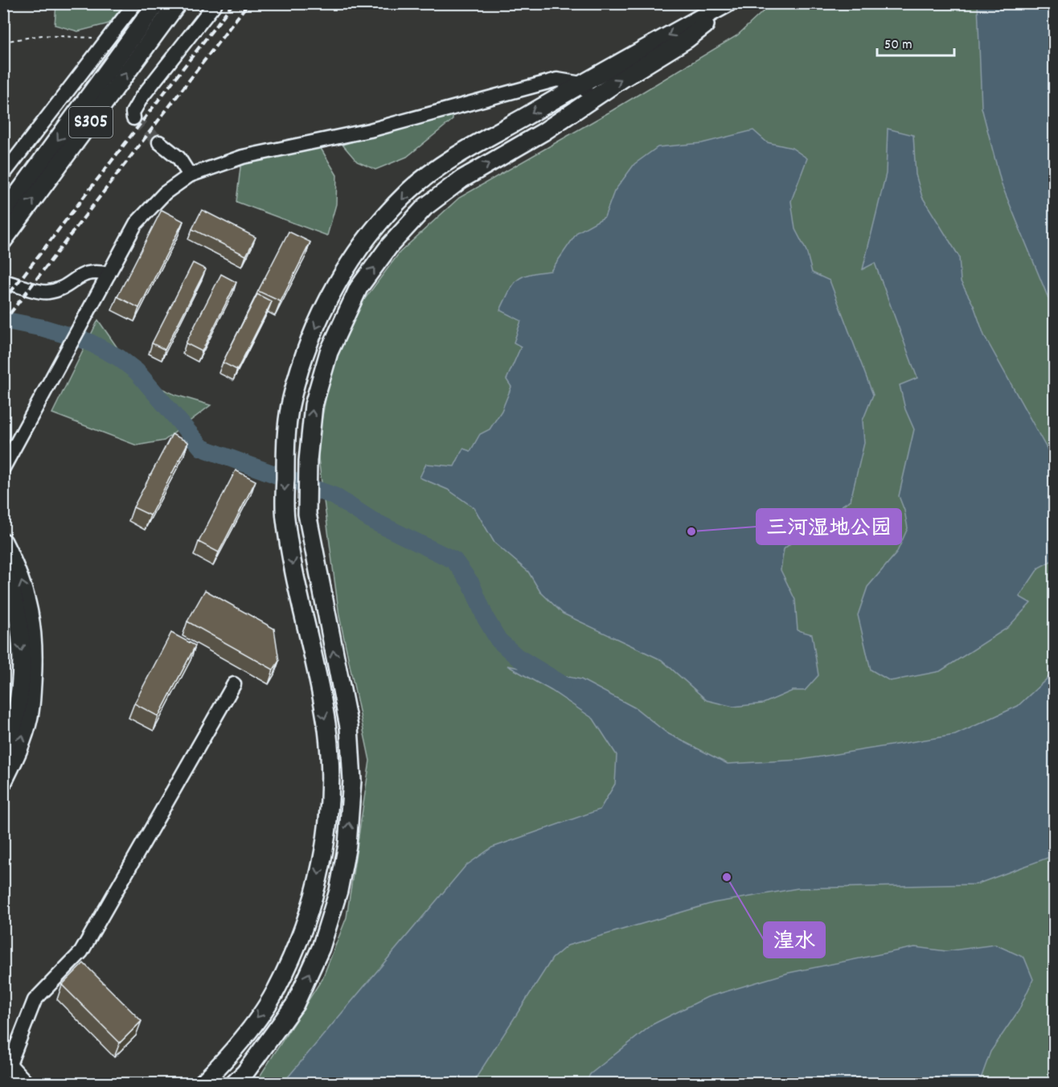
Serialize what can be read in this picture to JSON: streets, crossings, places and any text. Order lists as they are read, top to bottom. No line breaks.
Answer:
{"streets":{"main road":["S305"]},"places":["三河湿地公园","湟水"],"scale_bar":"50 m"}
